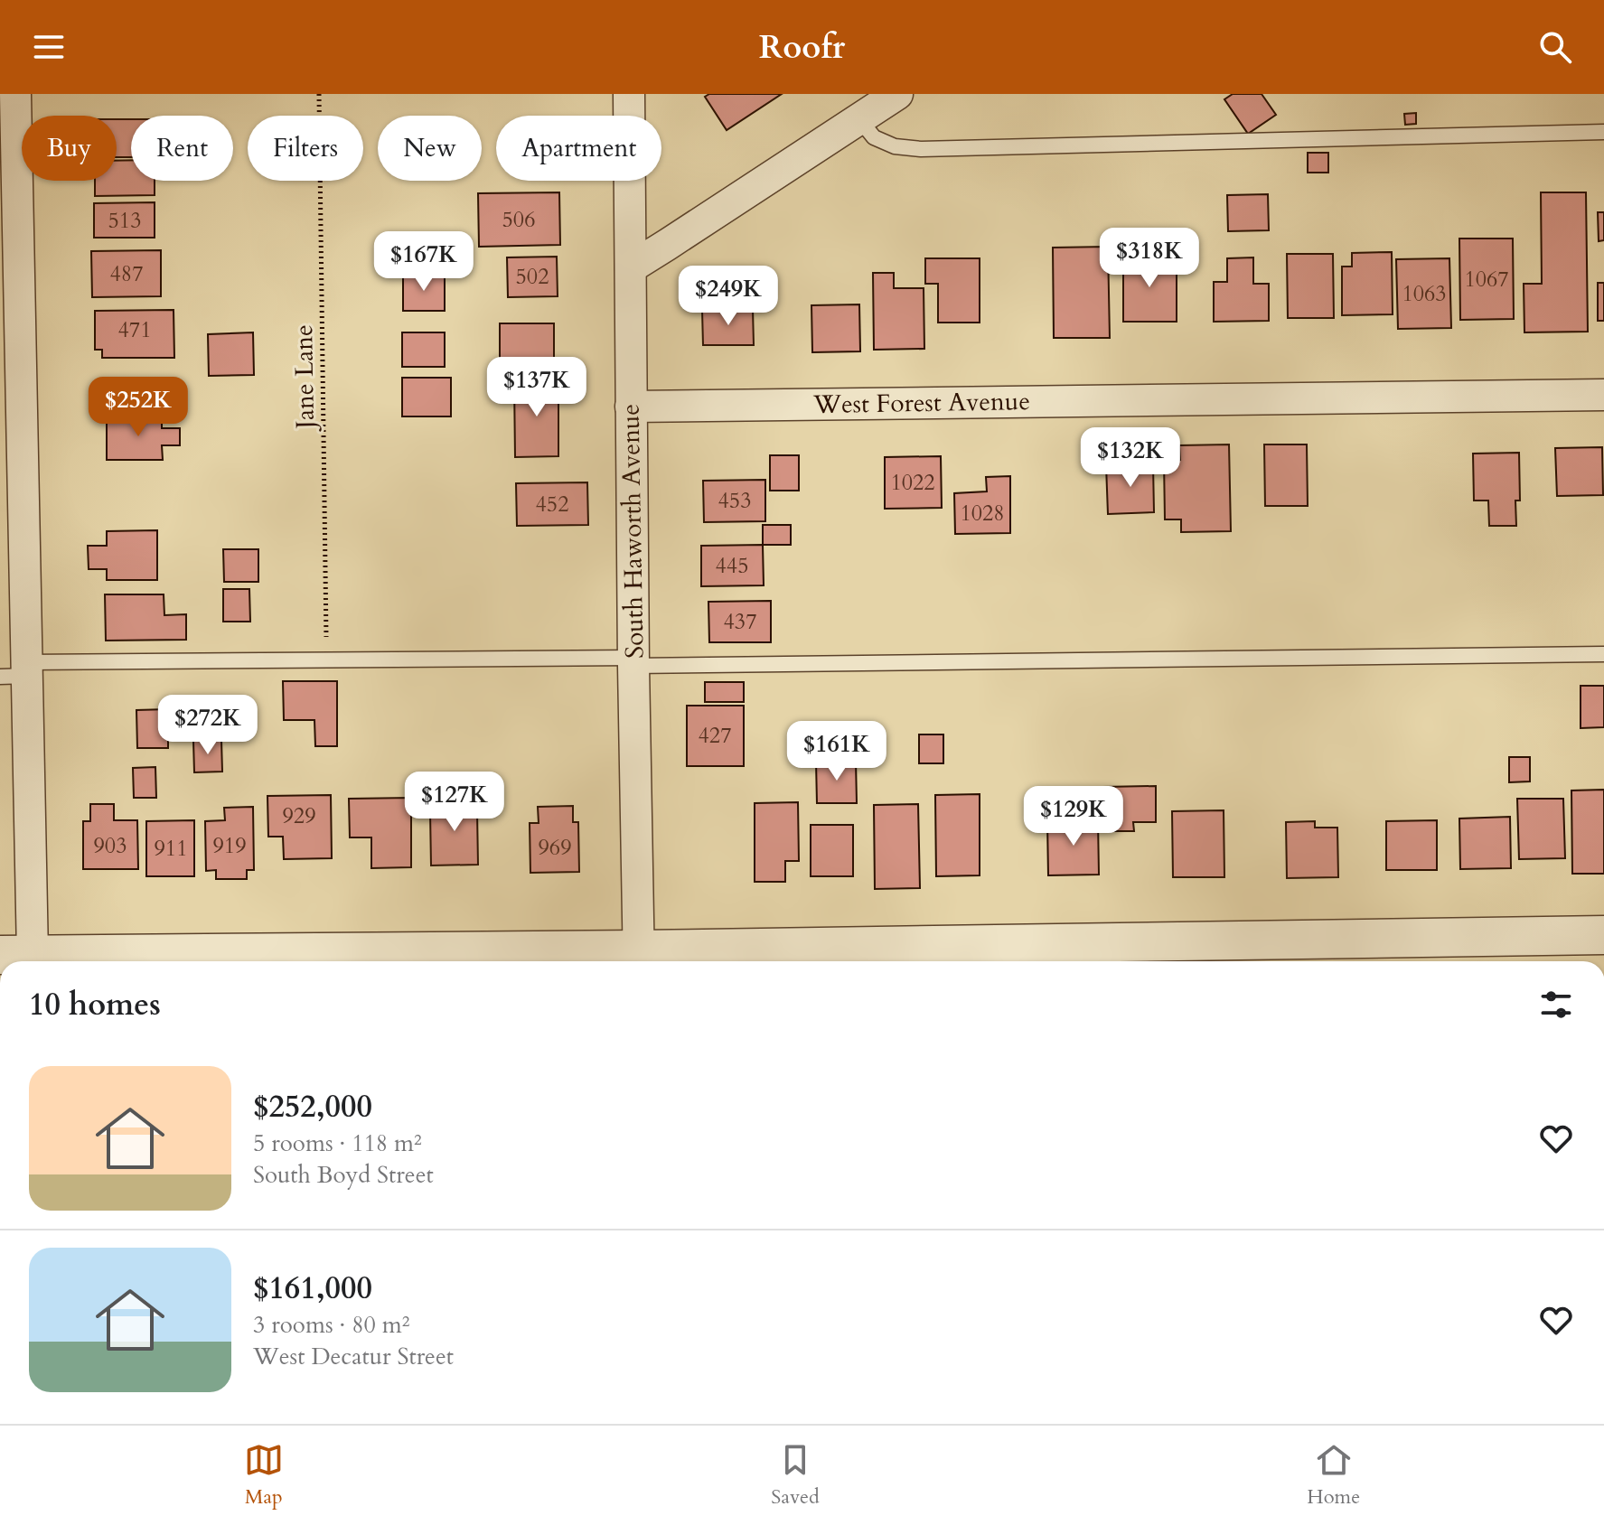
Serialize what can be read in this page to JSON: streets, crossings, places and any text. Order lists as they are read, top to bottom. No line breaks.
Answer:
{"streets":{"street":["West Forest Avenue","South Haworth Avenue"],"path":["Jane Lane"]},"crossings":[["West Forest Avenue","South Haworth Avenue"]],"house_numbers":["506","513","487","502","1067","1063","471","1022","453","452","1028","445","437","427","929","903","919","969","911"],"page":{"header":"Roofr","chip":["Buy","Rent","Filters","New","Apartment"],"price":["$318K","$167K","$249K","$137K","$252K","$132K","$272K","$161K","$127K","$129K"],"heading":"10 homes","list":[{"name":"$252,000","note":"5 rooms · 118 m² · South Boyd Street"},{"name":"$161,000","note":"3 rooms · 80 m² · West Decatur Street"}],"tabs":["Map","Saved","Home"]}}
